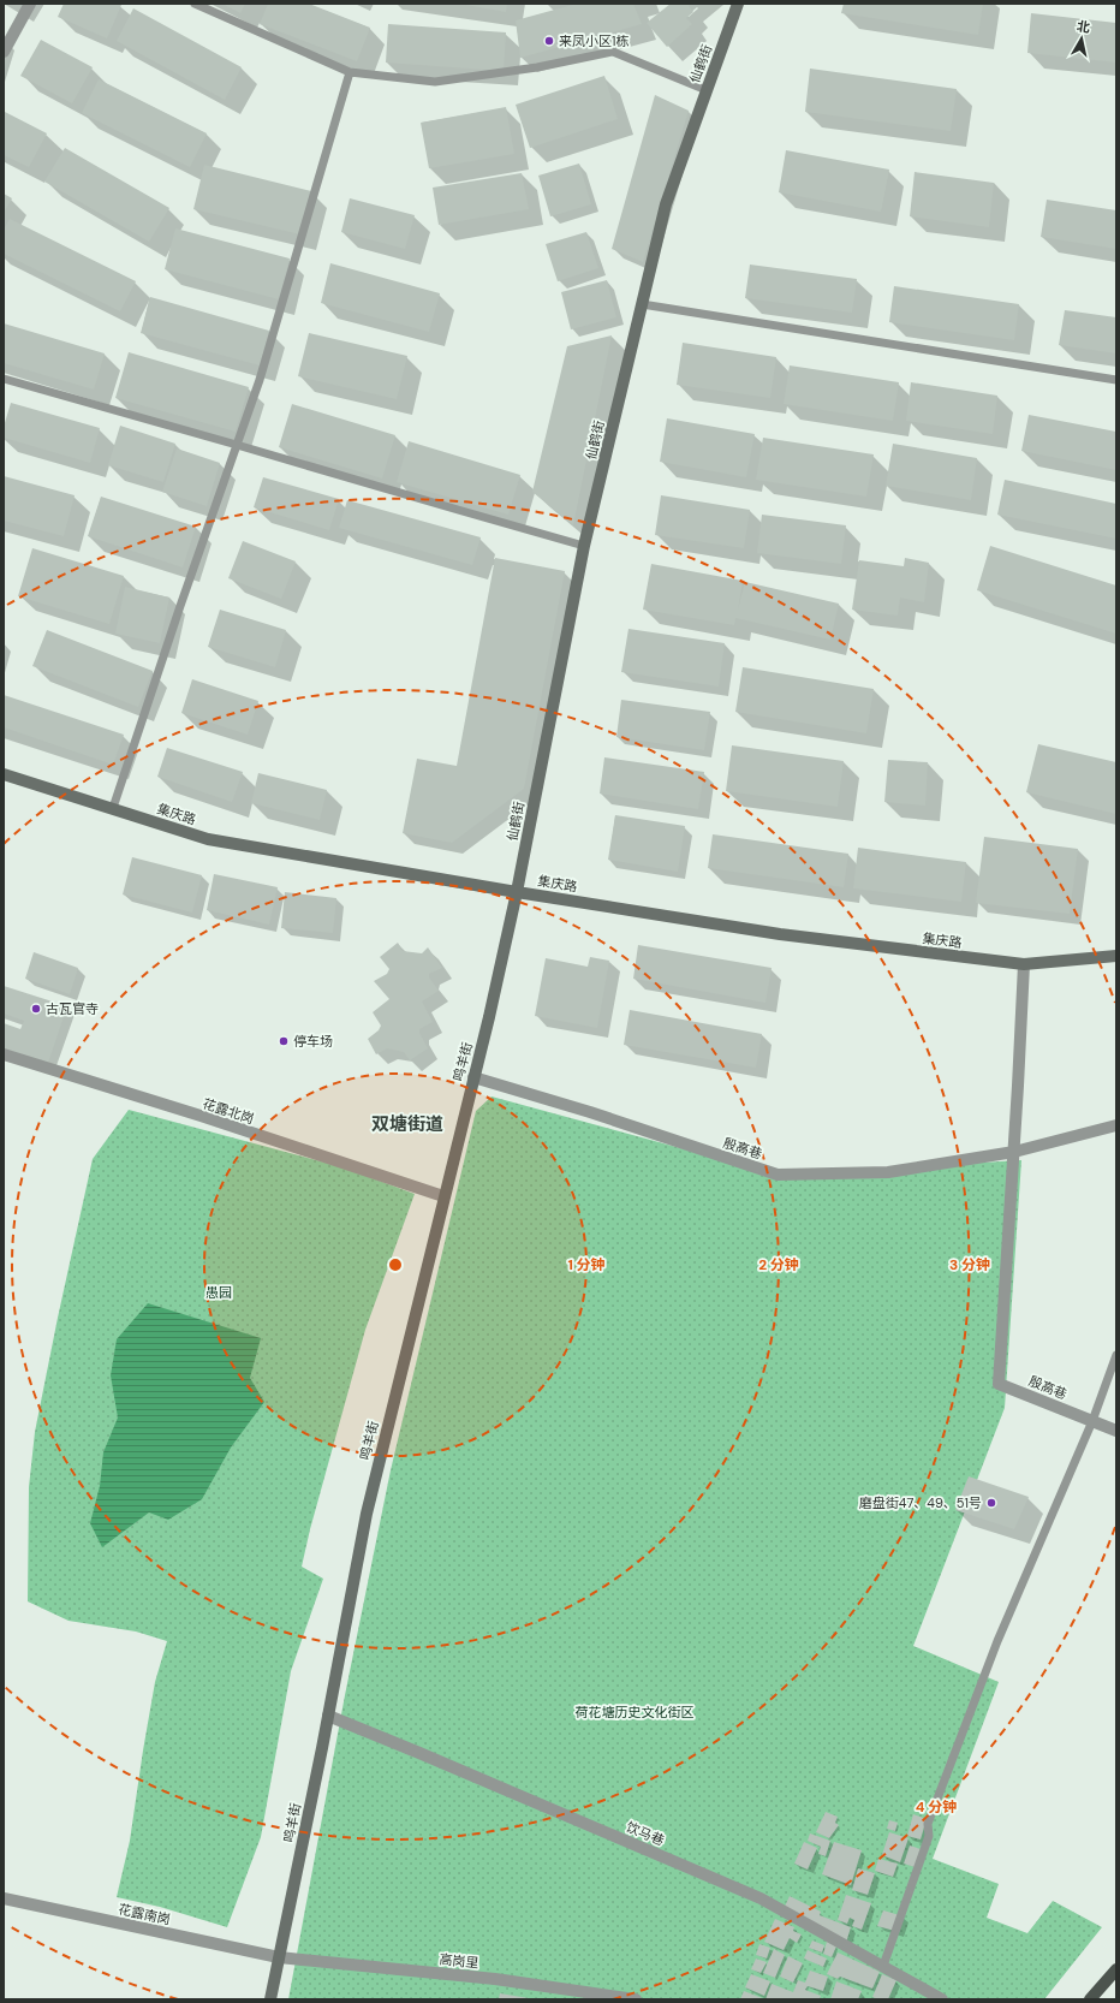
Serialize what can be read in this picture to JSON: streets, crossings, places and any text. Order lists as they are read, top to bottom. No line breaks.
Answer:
{"streets":{"street":["仙鹤街","集庆路","鸣羊街","花露北岗","殷高巷","饮马巷","花露南岗","高岗里"]},"crossings":[["仙鹤街","集庆路"],["仙鹤街","鸣羊街"],["集庆路","鸣羊街"],["集庆路","殷高巷"],["鸣羊街","花露北岗"],["鸣羊街","殷高巷"],["鸣羊街","饮马巷"],["鸣羊街","花露南岗"],["鸣羊街","高岗里"],["花露南岗","高岗里"]],"districts":["双塘街道"],"parks":["愚园","荷花塘历史文化街区"],"places":["来凤小区1栋","古瓦官寺","停车场","磨盘街47、49、51号"],"north":"top","rings":["1 分钟","2 分钟","3 分钟","4 分钟"]}
